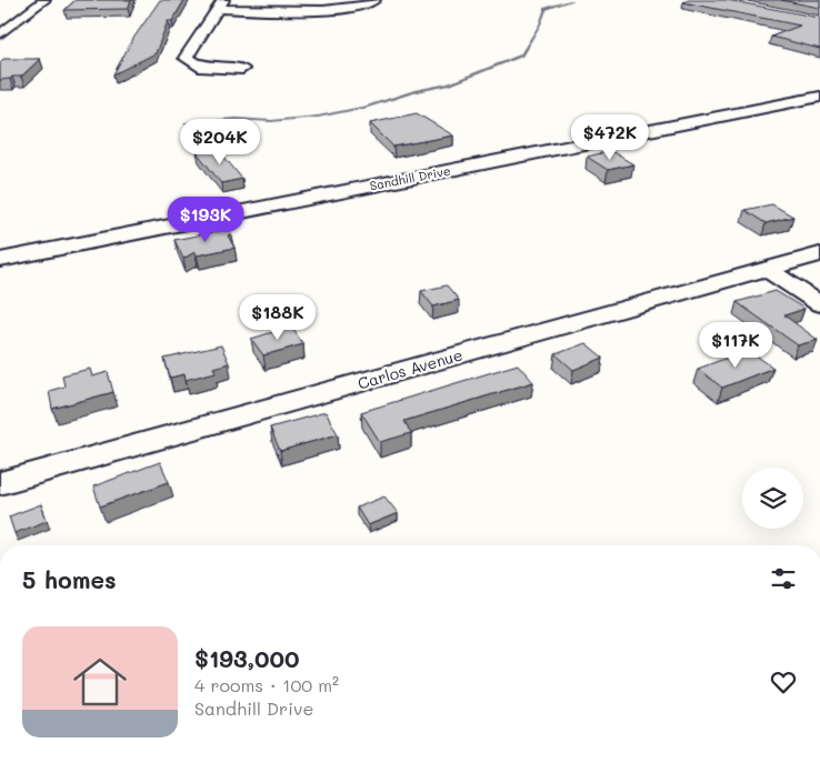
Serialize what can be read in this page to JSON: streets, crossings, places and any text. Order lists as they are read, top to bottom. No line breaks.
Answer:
{"streets":{"street":["Sandhill Drive","Carlos Avenue"]},"page":{"price":["$472K","$204K","$193K","$188K","$117K"],"heading":"5 homes","list":[{"name":"$193,000","note":"4 rooms · 100 m² · Sandhill Drive"}]}}
